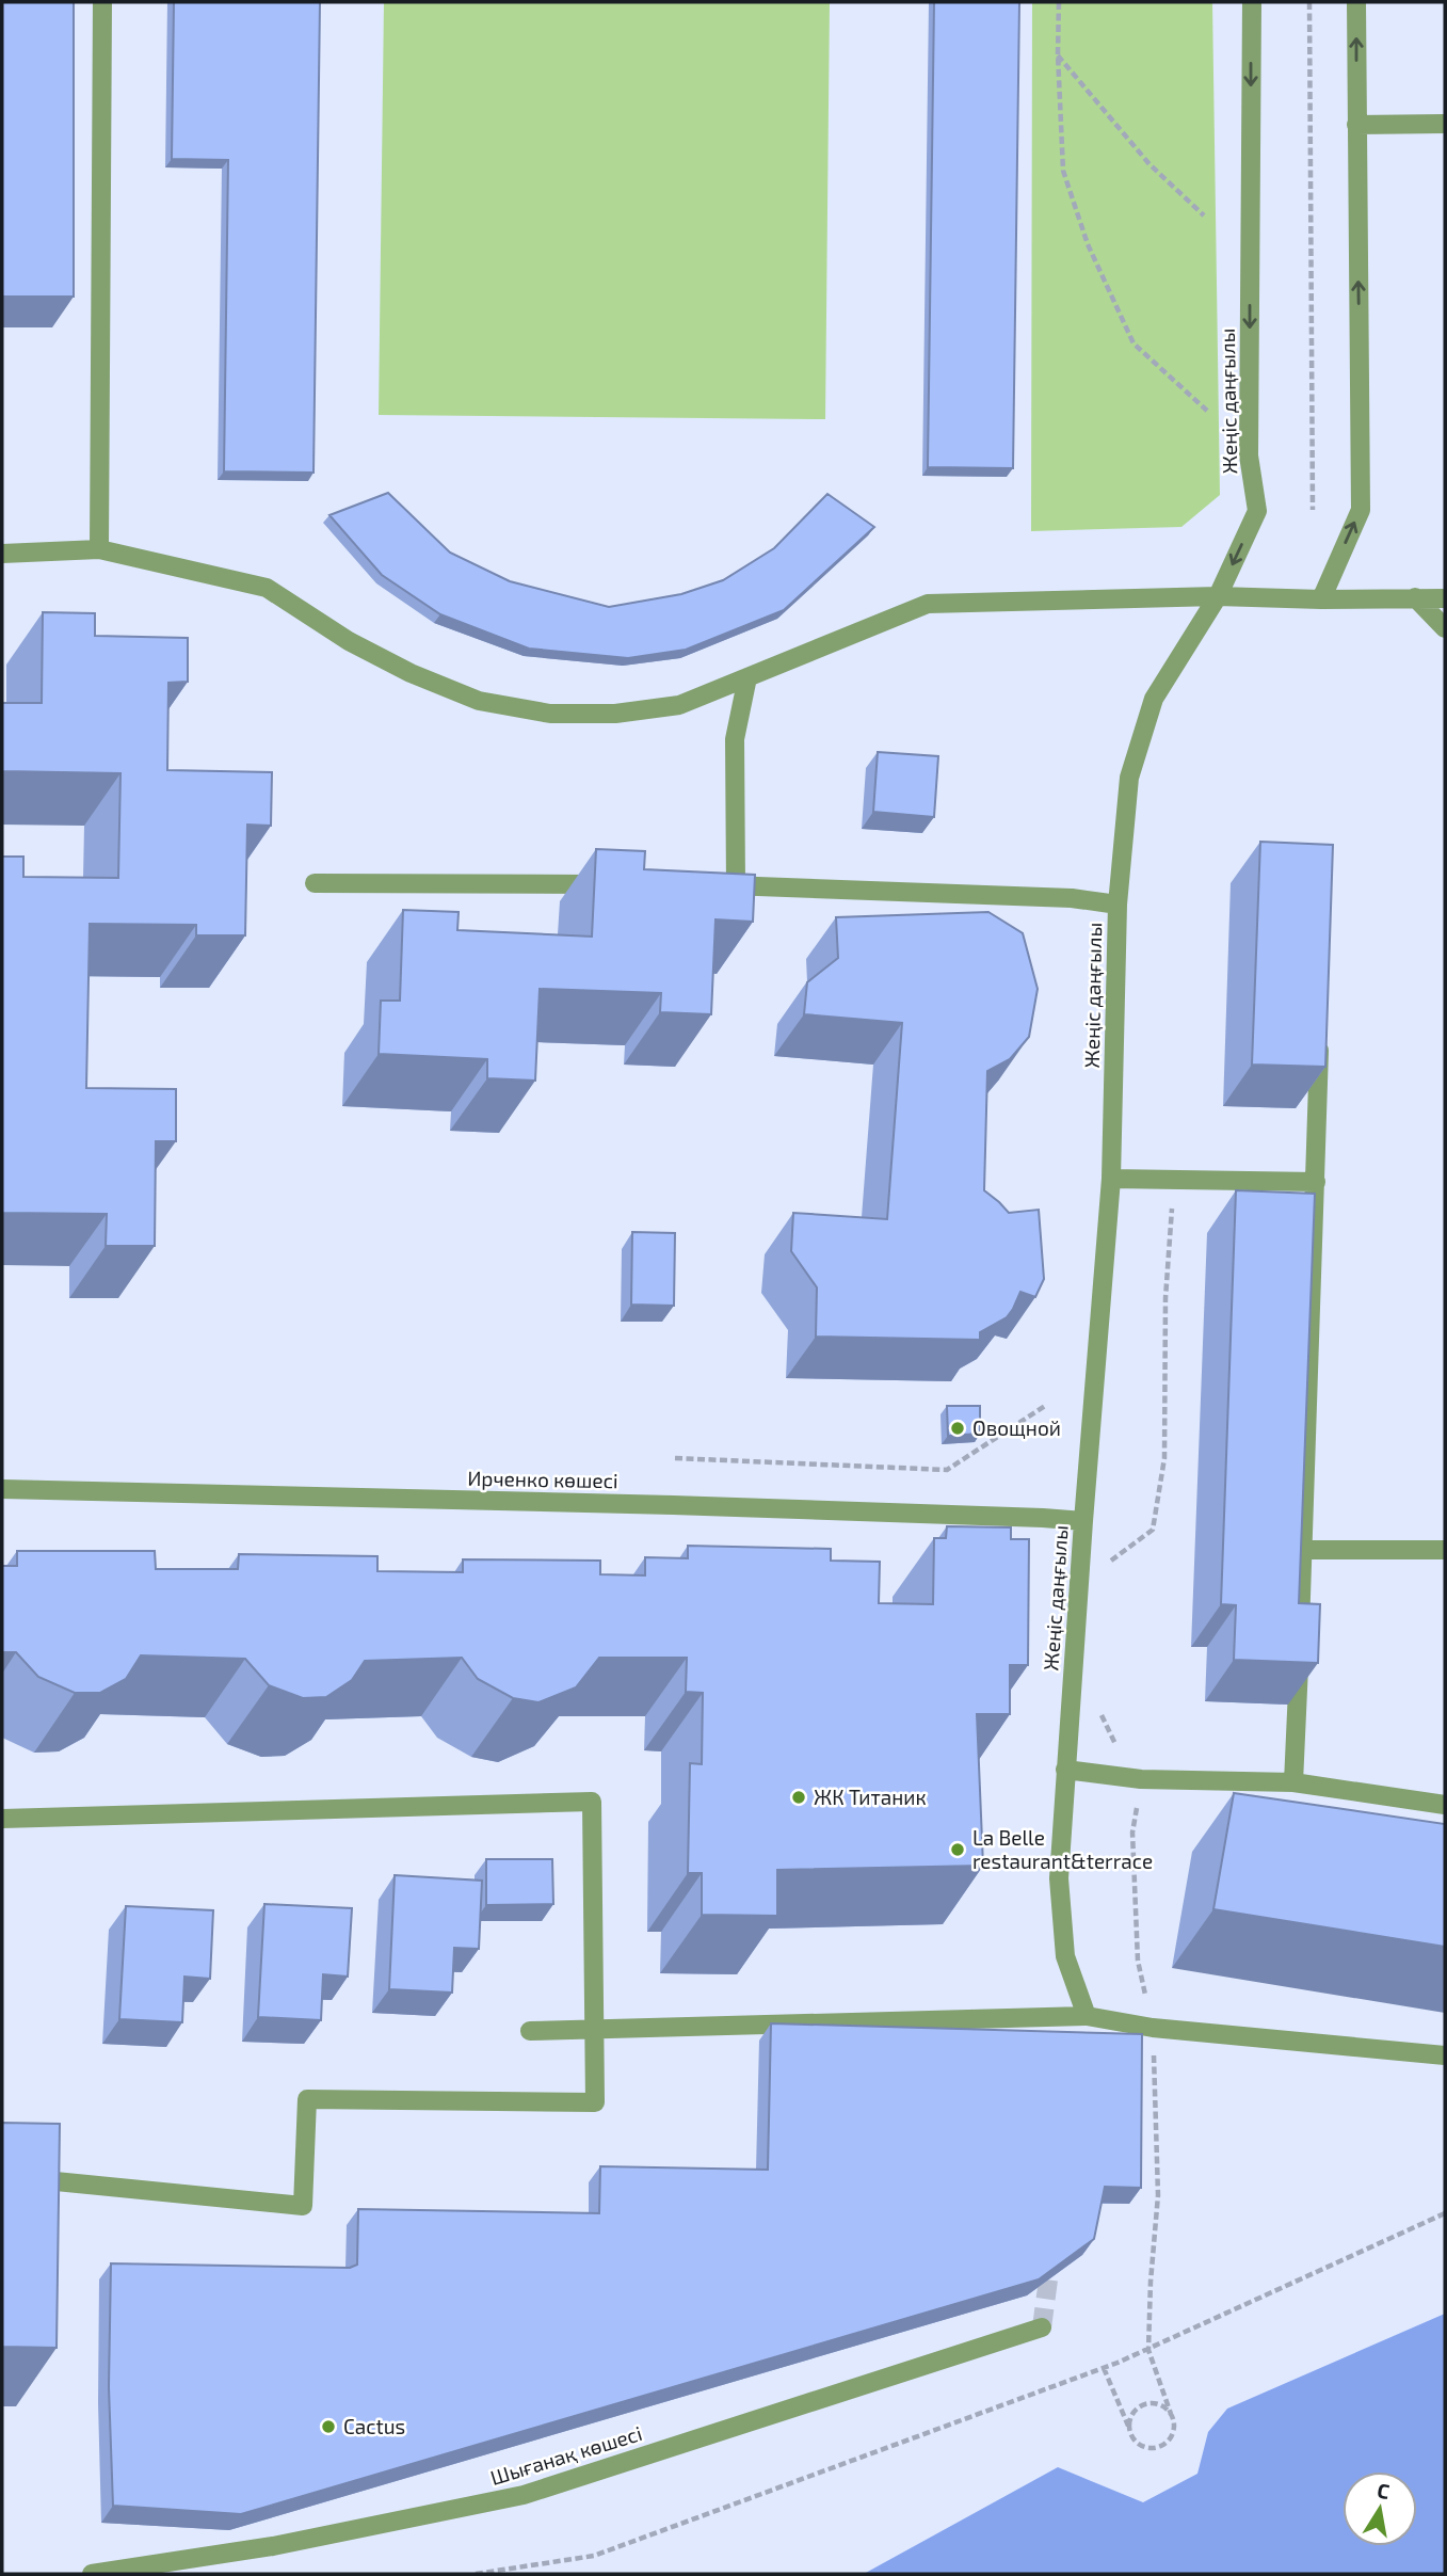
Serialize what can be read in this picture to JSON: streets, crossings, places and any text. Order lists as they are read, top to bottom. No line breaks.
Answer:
{"streets":{"street":["Жеңіс даңғылы","Ирченко көшесі","Шығанақ көшесі"]},"crossings":[["Жеңіс даңғылы","Ирченко көшесі"]],"places":["Овощной","ЖК Титаник","La Belle restaurant&terrace","Cactus"],"north":"top"}
